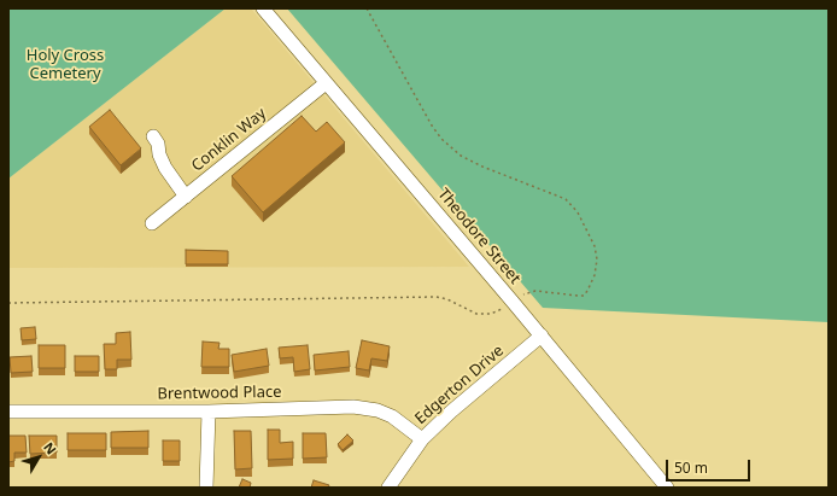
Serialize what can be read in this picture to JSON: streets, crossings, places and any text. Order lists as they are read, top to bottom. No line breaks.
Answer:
{"streets":{"street":["Conklin Way","Theodore Street","Edgerton Drive","Brentwood Place"]},"crossings":[["Conklin Way","Theodore Street"],["Theodore Street","Edgerton Drive"],["Edgerton Drive","Brentwood Place"]],"parks":["Holy Cross Cemetery"],"scale_bar":"50 m","north":"top right"}
